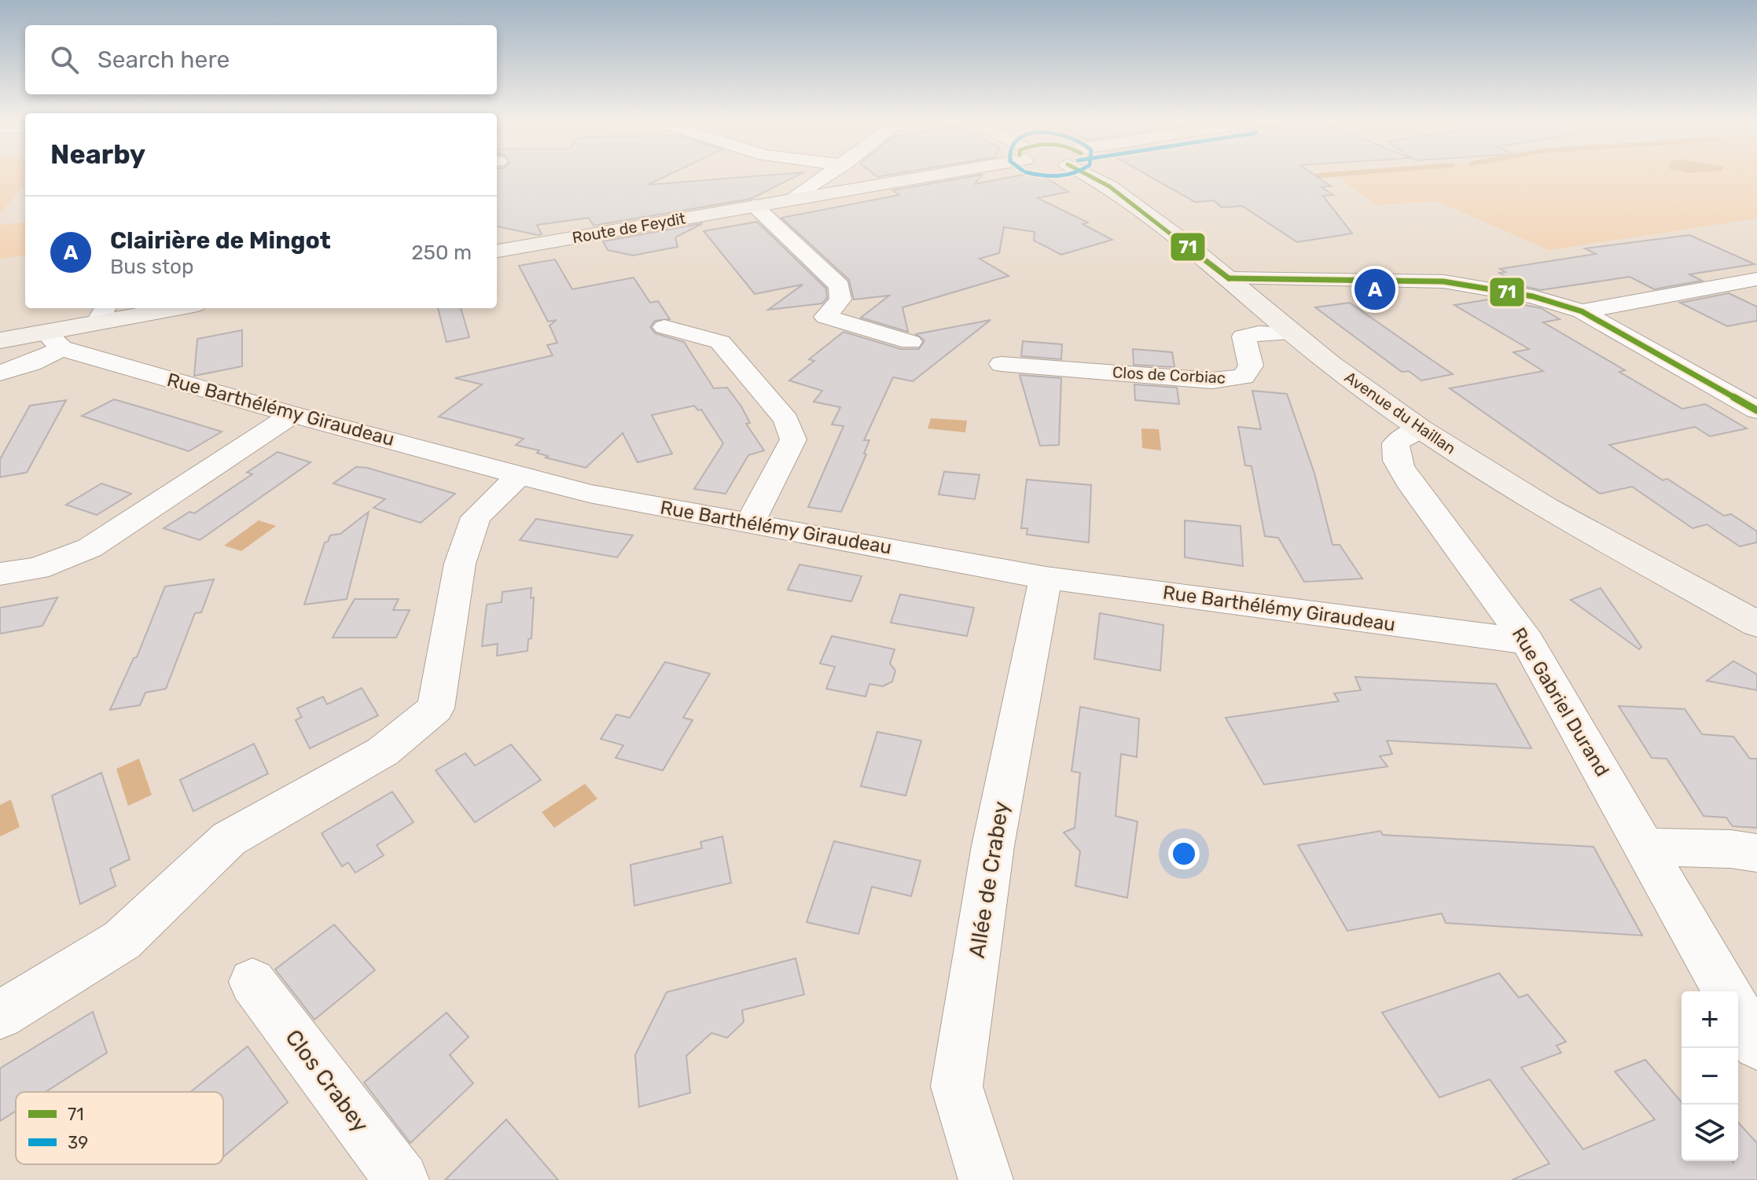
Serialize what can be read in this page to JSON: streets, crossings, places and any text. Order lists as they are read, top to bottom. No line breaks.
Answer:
{"streets":{"street":["Route de Feydit","Clos de Corbiac","Rue Barthélémy Giraudeau","Avenue du Haillan","Rue Gabriel Durand","Allée de Crabey","Clos Crabey"]},"crossings":[["Clos de Corbiac","Avenue du Haillan"],["Rue Barthélémy Giraudeau","Rue Gabriel Durand"],["Rue Barthélémy Giraudeau","Allée de Crabey"],["Avenue du Haillan","Rue Gabriel Durand"]],"lines":["transit line 71"],"legend":["71","39"],"page":{"search":"Search here","heading":"Nearby","list":[{"mark":"A","name":"Clairière de Mingot","note":"Bus stop","value":"250 m"}],"pins":"A","map_buttons":["+","−"]}}
